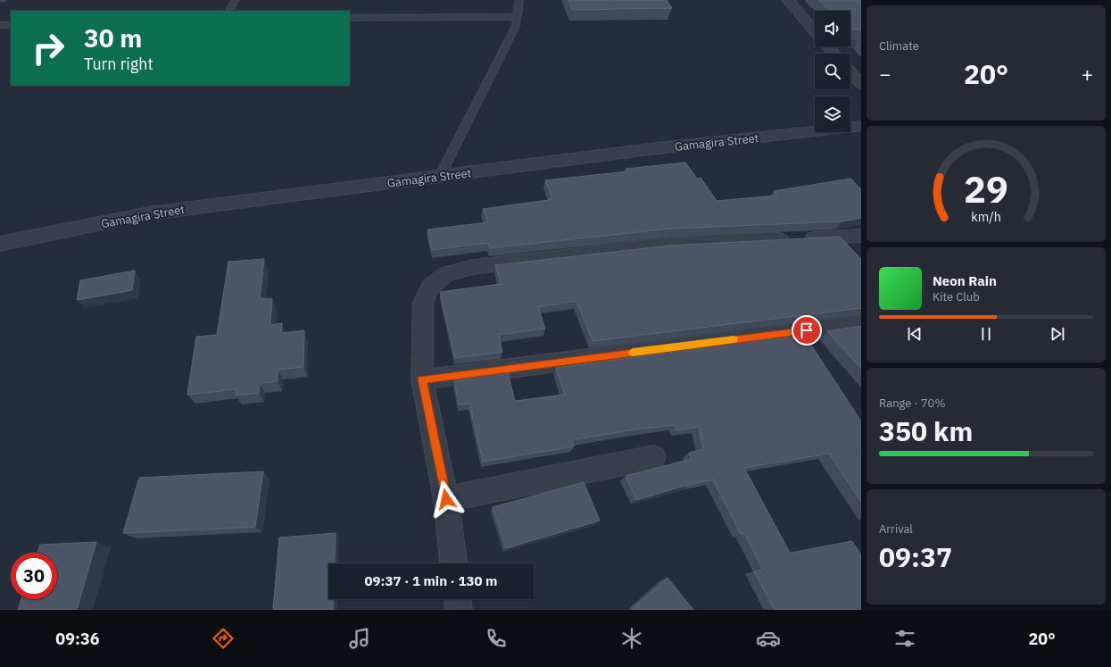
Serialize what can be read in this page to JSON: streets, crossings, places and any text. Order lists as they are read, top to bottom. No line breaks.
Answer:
{"streets":{"street":["Gamagira Street"]},"page":{"tile":["Climate",["Range · 70%","350 km"],["Arrival","09:37"]],"turn":["30 m","Turn right"],"heat":["−","20°","+"],"song":["Neon Rain","Kite Club"],"limit":"30","trip":"09:37 · 1 min · 130 m","tabs":["09:36","20°"],"gauge":["29","km/h"]}}
